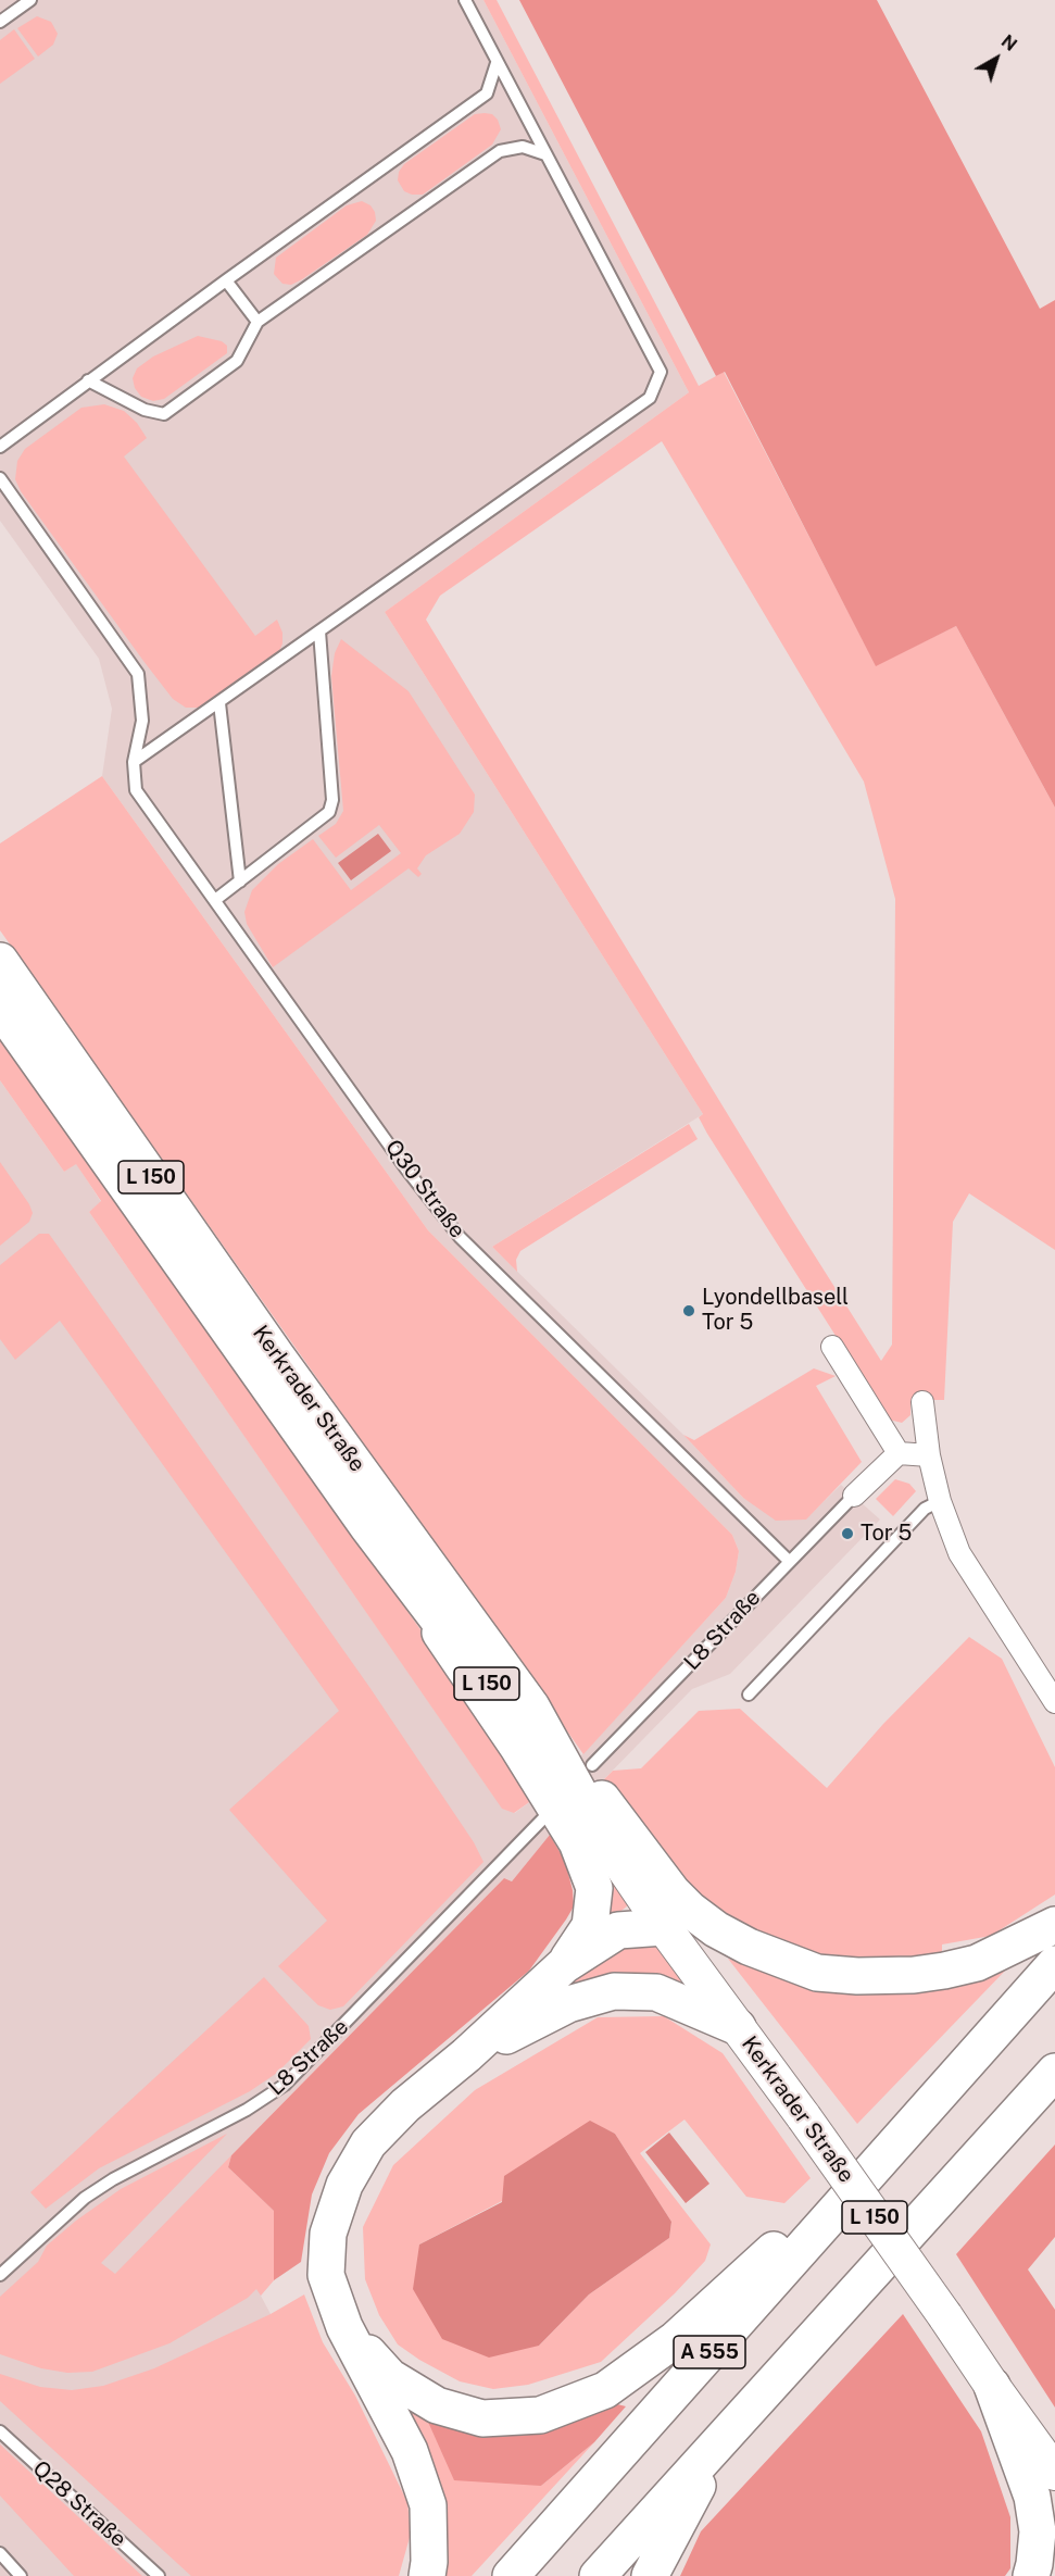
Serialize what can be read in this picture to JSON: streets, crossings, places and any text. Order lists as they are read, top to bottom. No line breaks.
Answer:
{"streets":{"highway":["L 150","Kerkrader Straße","A 555"],"lane":["Q30 Straße","L8 Straße","Q28 Straße"]},"crossings":[["Q30 Straße","L8 Straße"]],"places":["Lyondellbasell Tor 5","Tor 5"],"north":"top right"}
